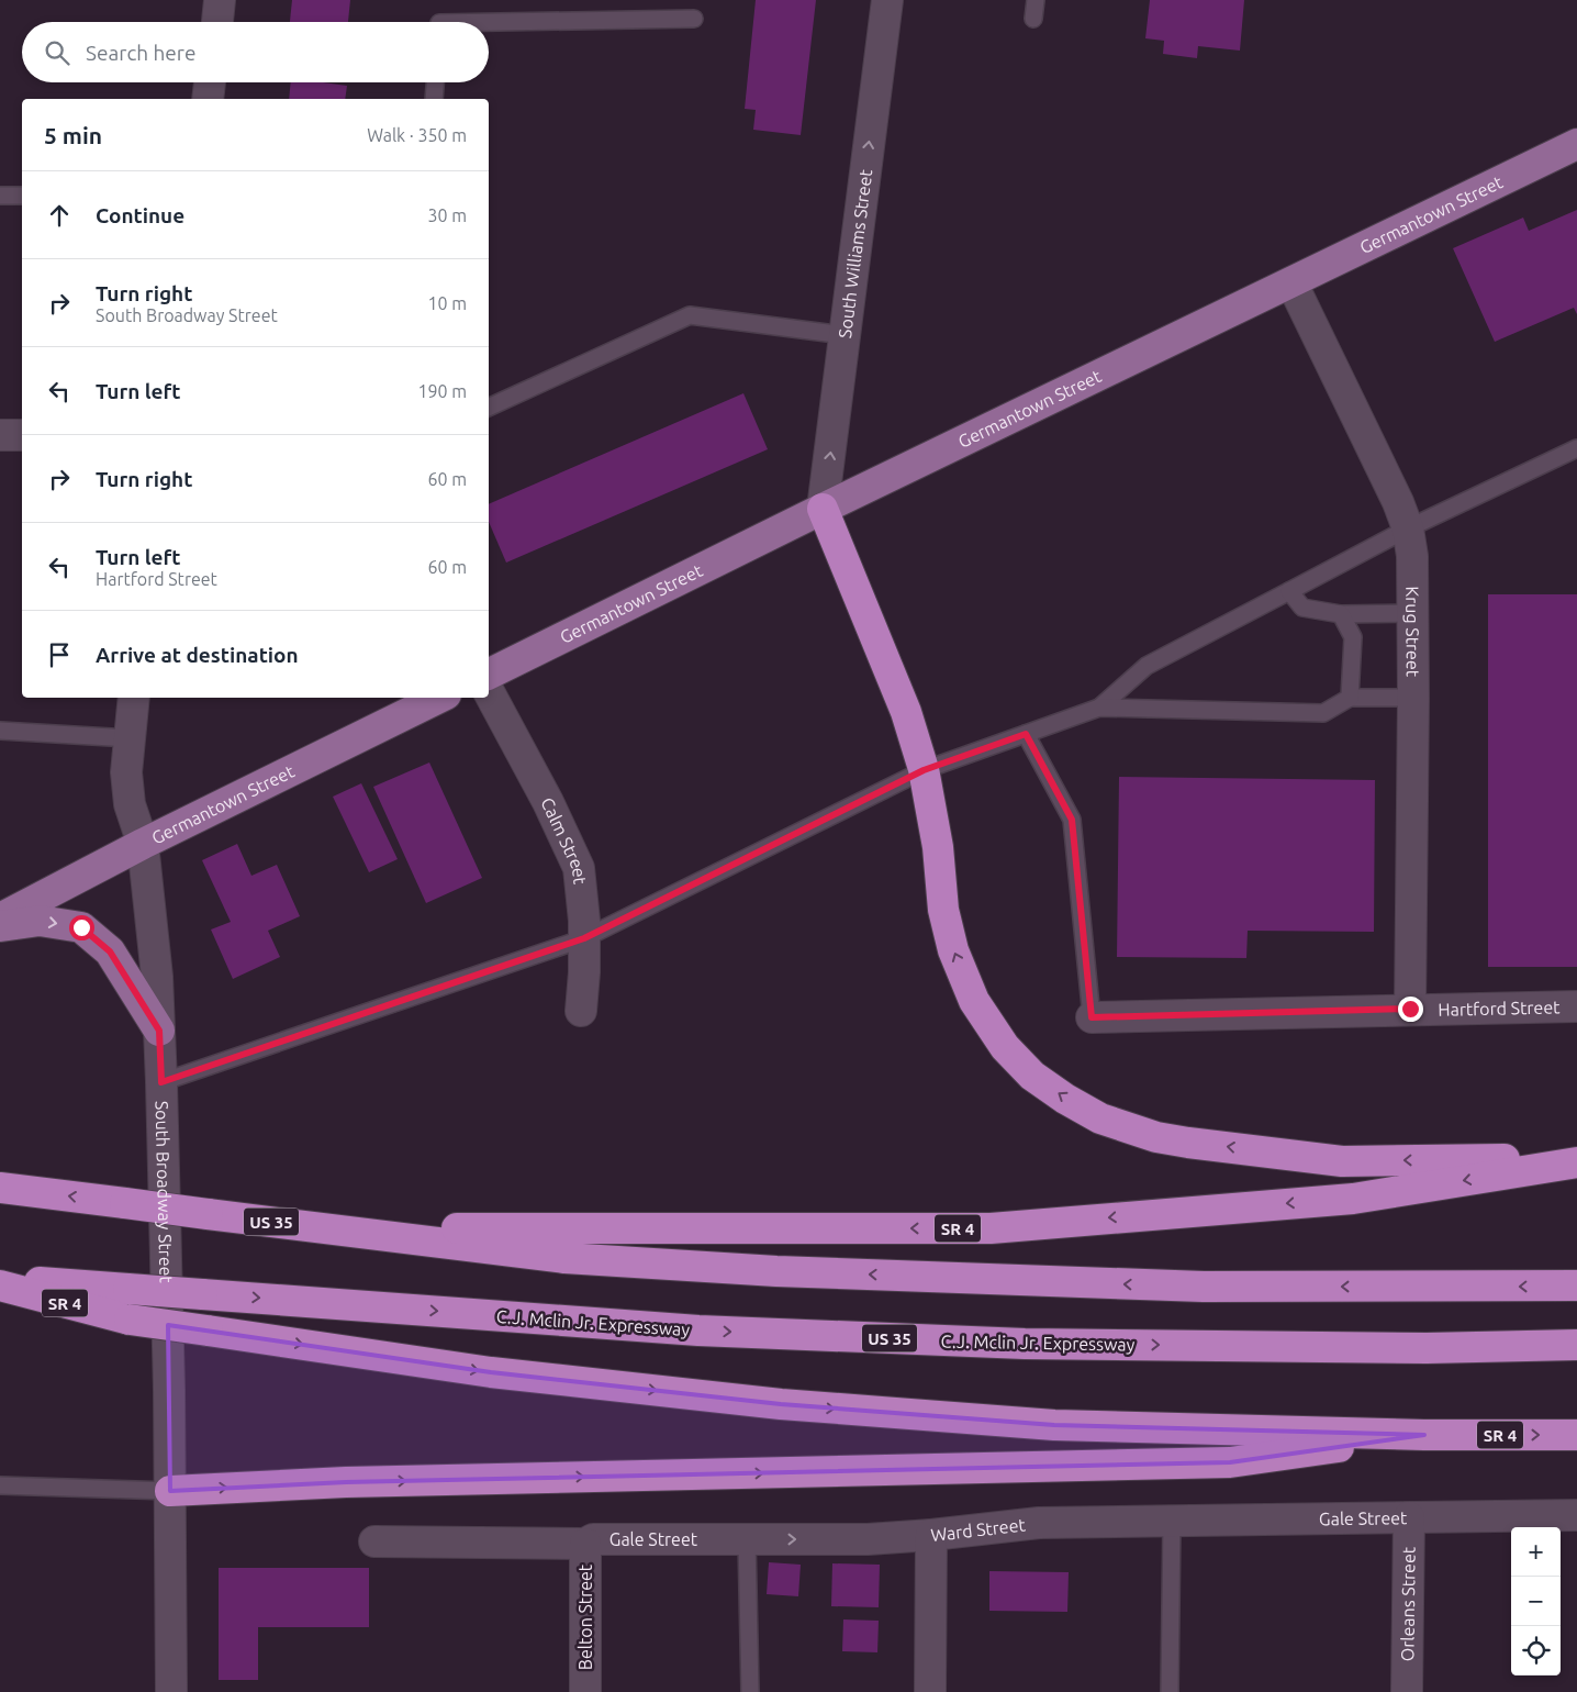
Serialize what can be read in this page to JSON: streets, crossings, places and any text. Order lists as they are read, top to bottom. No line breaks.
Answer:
{"streets":{"highway":["US 35","SR 4","C.J. Mclin Jr. Expressway"],"main road":["Germantown Street"],"street":["South Williams Street","Krug Street","Calm Street","Hartford Street","South Broadway Street","Gale Street","Ward Street","Orleans Street","Belton Street"]},"crossings":[["Germantown Street","South Williams Street"],["Germantown Street","Krug Street"],["Germantown Street","South Broadway Street"],["Krug Street","Hartford Street"],["US 35","SR 4"],["Gale Street","Ward Street"],["Gale Street","Orleans Street"],["Gale Street","Belton Street"]],"one_way":["South Williams Street"],"page":{"search":"Search here","heading":["5 min","Walk · 350 m"],"list":[["Continue","30 m"],["Turn right","South Broadway Street","10 m"],["Turn left","190 m"],["Turn right","60 m"],["Turn left","Hartford Street","60 m"],"Arrive at destination"],"map_buttons":["+","−"]}}
